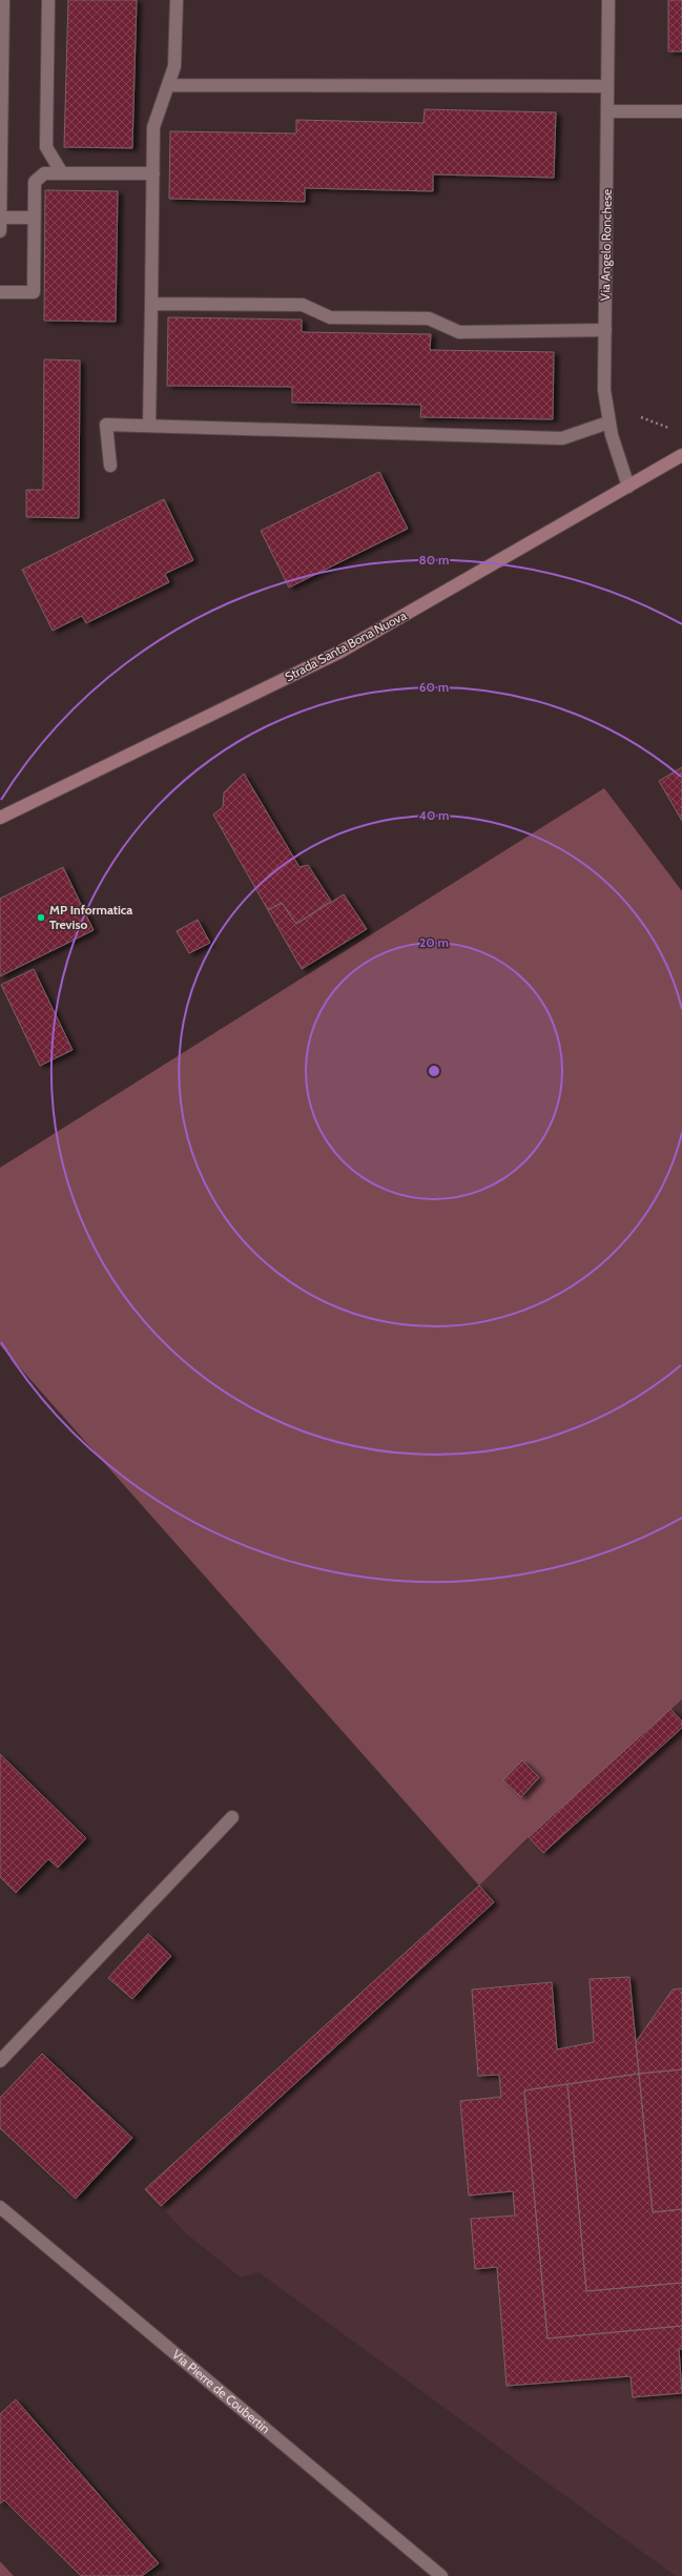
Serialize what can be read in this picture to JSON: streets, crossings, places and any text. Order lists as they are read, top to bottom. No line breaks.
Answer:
{"streets":{"street":["Via Angelo Ronchese","Strada Santa Bona Nuova","Via Pierre de Coubertin"]},"crossings":[["Via Angelo Ronchese","Strada Santa Bona Nuova"]],"places":["MP Informatica Treviso"],"rings":["80 m","60 m","40 m","20 m"]}
